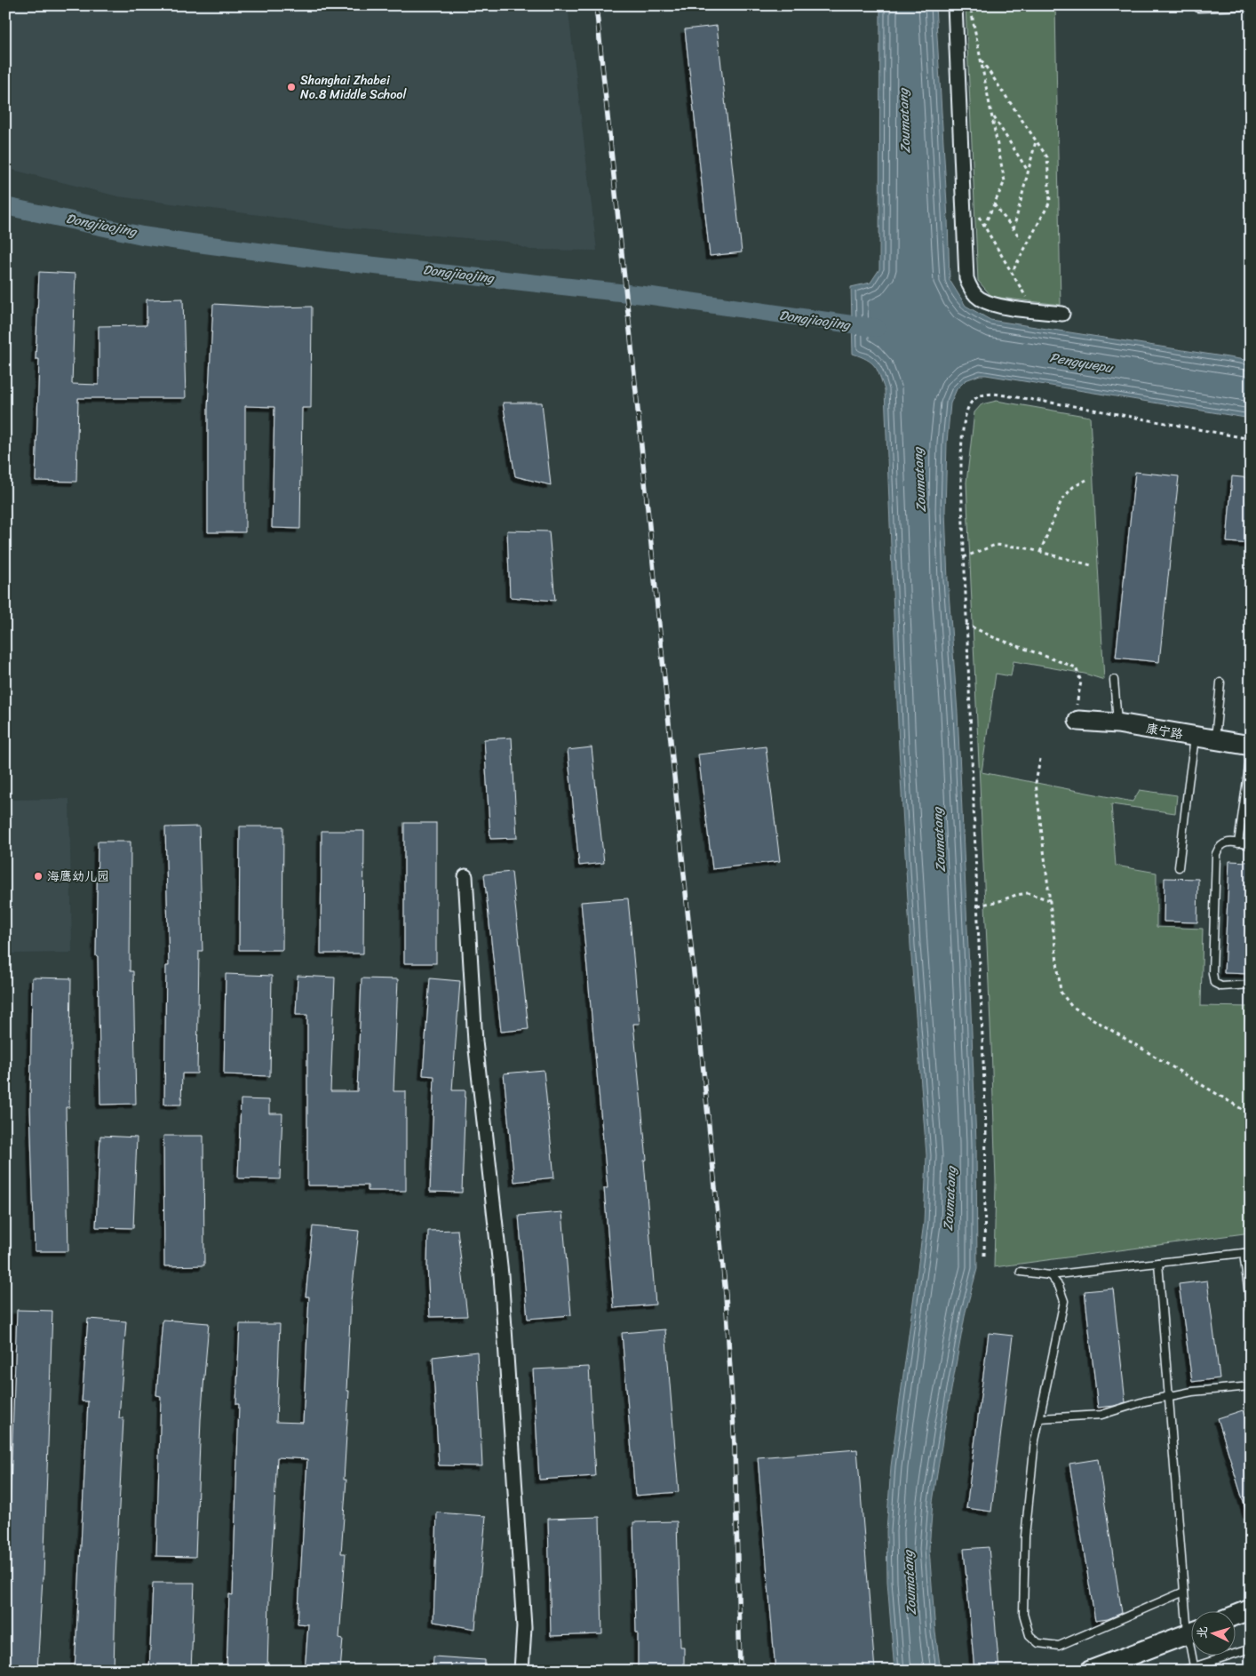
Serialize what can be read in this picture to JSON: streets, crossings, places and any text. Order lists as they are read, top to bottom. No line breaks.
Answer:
{"streets":{"street":["康宁路"]},"water":["Zoumatang","Dongjiaojing","Pengyuepu"],"places":["Shanghai Zhabei No.8 Middle School","海鹰幼儿园"],"north":"left"}
